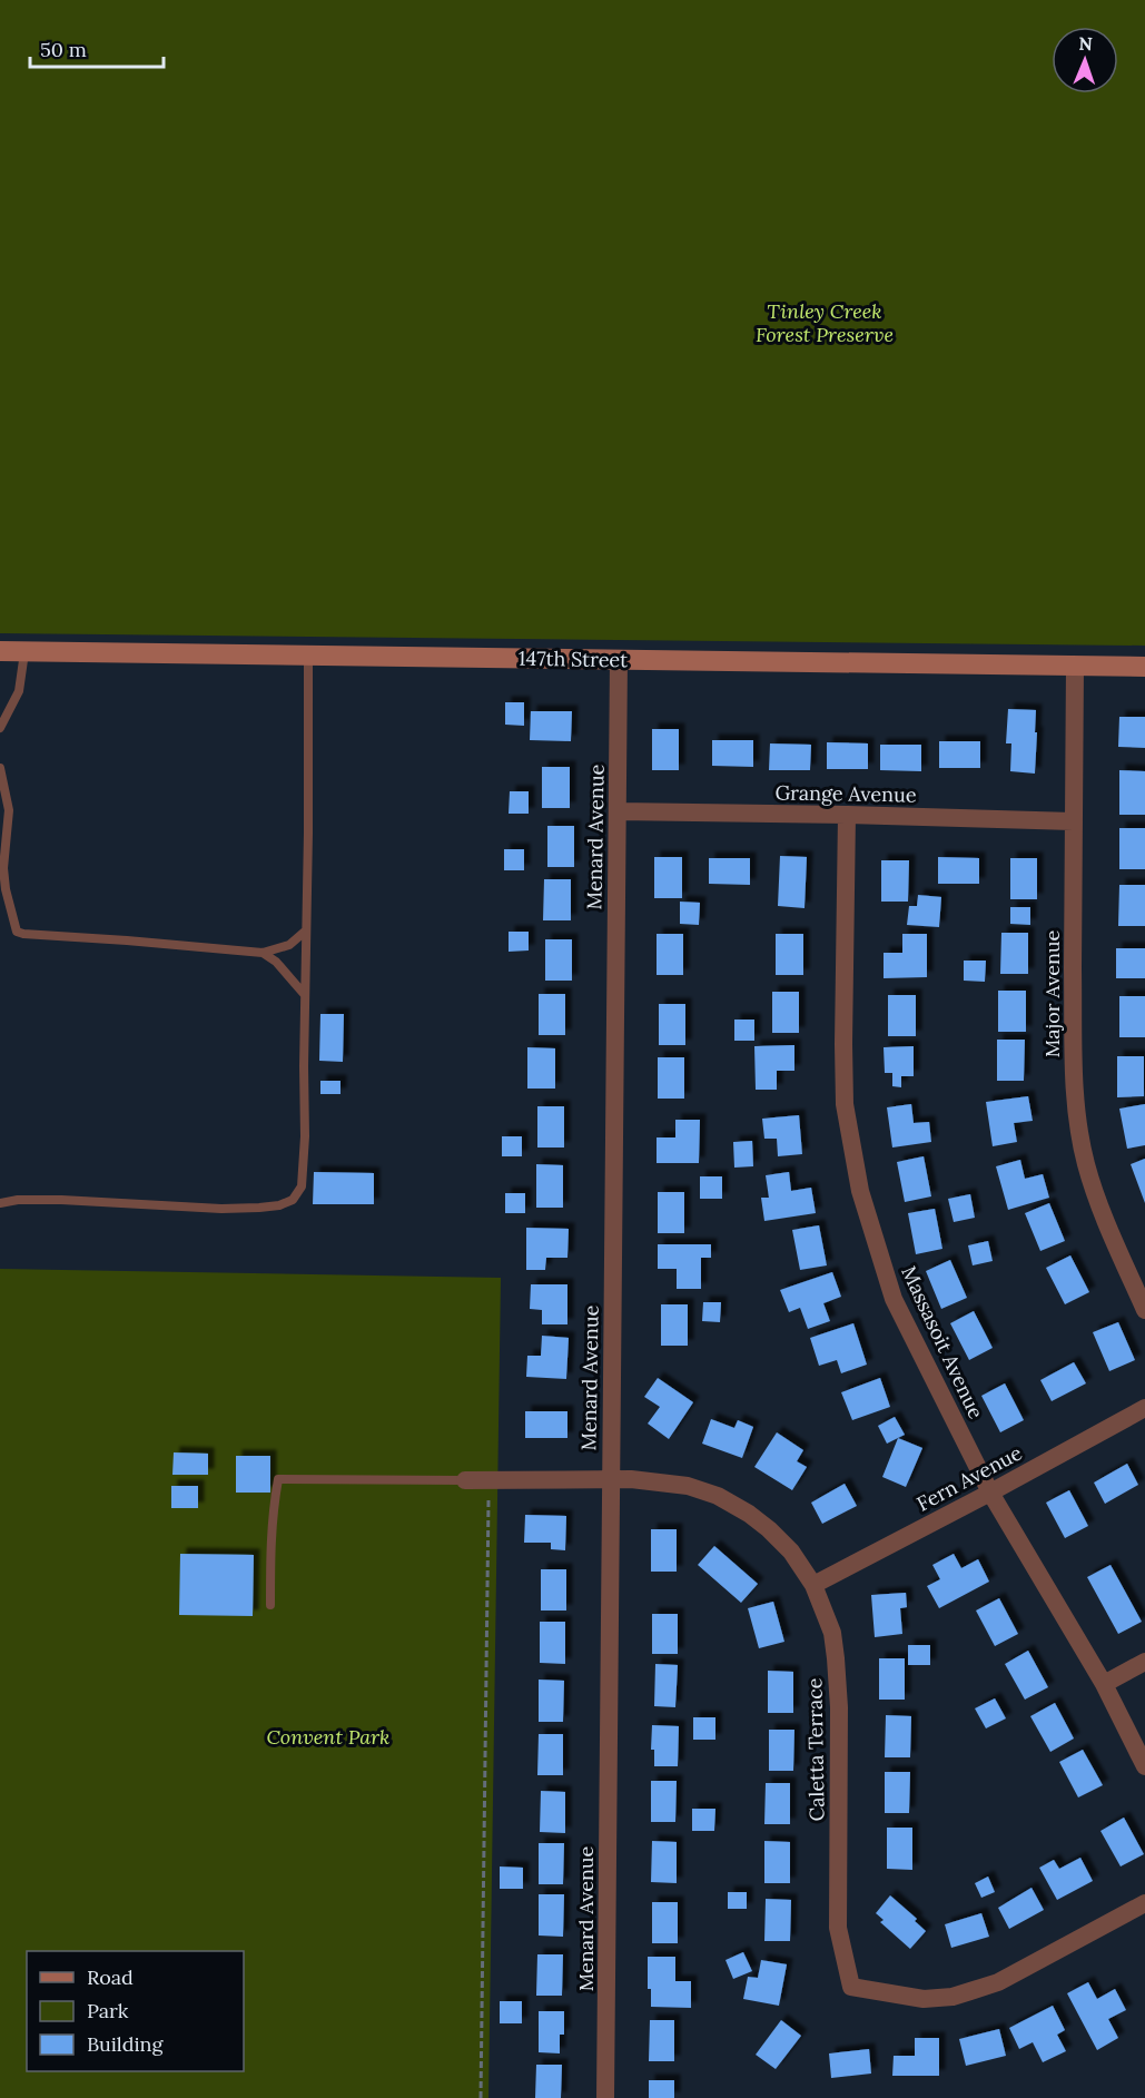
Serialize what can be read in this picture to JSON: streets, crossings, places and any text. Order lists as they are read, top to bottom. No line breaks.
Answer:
{"streets":{"main road":["147th Street"],"street":["Grange Avenue","Menard Avenue","Major Avenue","Massasoit Avenue","Fern Avenue","Caletta Terrace"]},"crossings":[["147th Street","Menard Avenue"],["147th Street","Major Avenue"],["Grange Avenue","Menard Avenue"],["Grange Avenue","Major Avenue"],["Grange Avenue","Massasoit Avenue"],["Menard Avenue","Caletta Terrace"],["Massasoit Avenue","Fern Avenue"],["Fern Avenue","Caletta Terrace"]],"parks":["Tinley Creek Forest Preserve","Convent Park"],"legend":["Road","Park","Building"],"scale_bar":"50 m","north":"top"}
